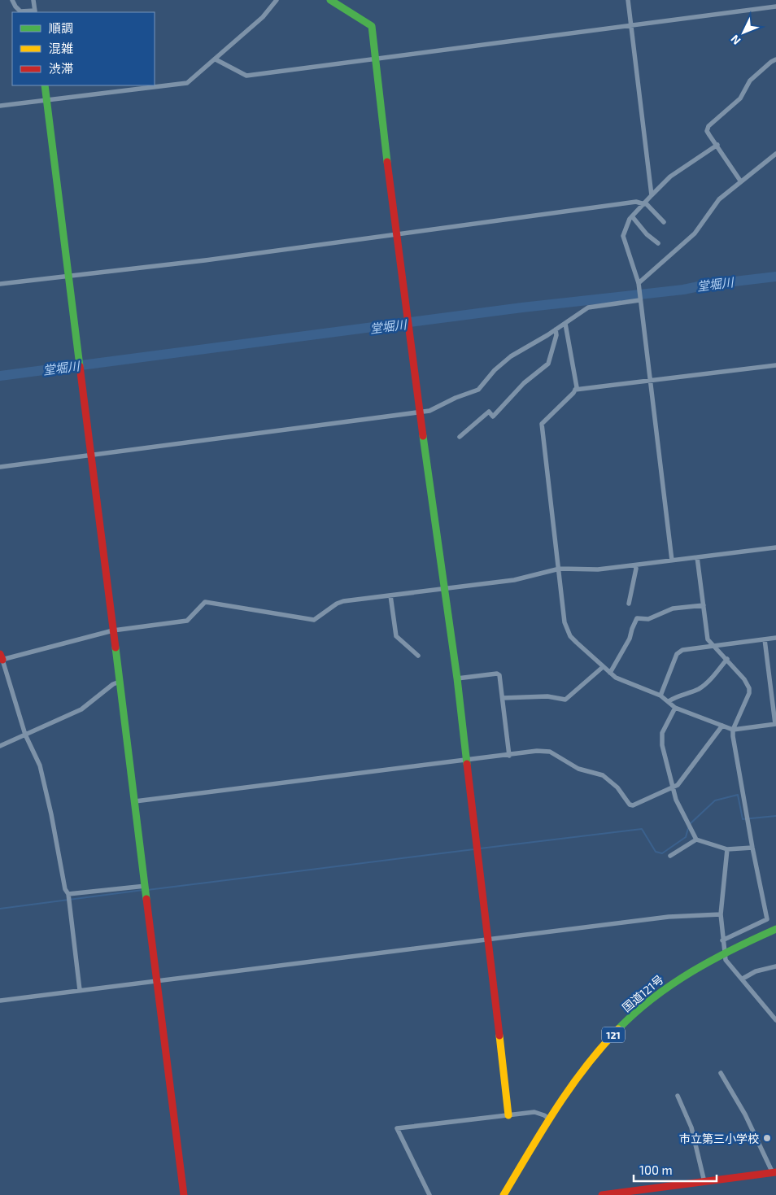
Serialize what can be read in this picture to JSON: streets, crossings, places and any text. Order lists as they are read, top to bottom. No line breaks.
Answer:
{"streets":{"main road":["国道121号","121"]},"water":["堂堀川"],"places":["市立第三小学校"],"legend":["順調","混雑","渋滞"],"scale_bar":"100 m","north":"bottom left"}
